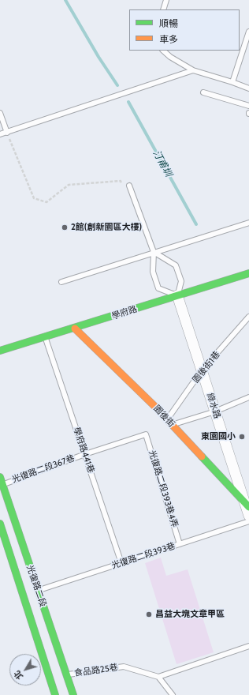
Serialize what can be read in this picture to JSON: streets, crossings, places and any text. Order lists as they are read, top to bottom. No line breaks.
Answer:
{"streets":{"street":["學府路","綠水路","園後街","光復路二段"],"lane":["園後街1巷","學府路441巷","光復路二段367巷","光復路二段393巷4弄","光復路二段393巷","食品路25巷"]},"crossings":[["學府路","綠水路"],["學府路","園後街"],["學府路","學府路441巷"],["園後街1巷","綠水路"],["園後街1巷","園後街"],["綠水路","園後街"],["學府路441巷","光復路二段367巷"],["學府路441巷","光復路二段393巷"],["光復路二段367巷","光復路二段393巷4弄"],["光復路二段367巷","光復路二段"],["光復路二段393巷4弄","光復路二段393巷"],["光復路二段393巷","光復路二段"],["光復路二段","食品路25巷"]],"water":["汀甫圳"],"places":["2館(創新園區大樓)","東園國小","昌益大塊文章甲區"],"legend":["順暢","車多"],"north":"bottom left"}
